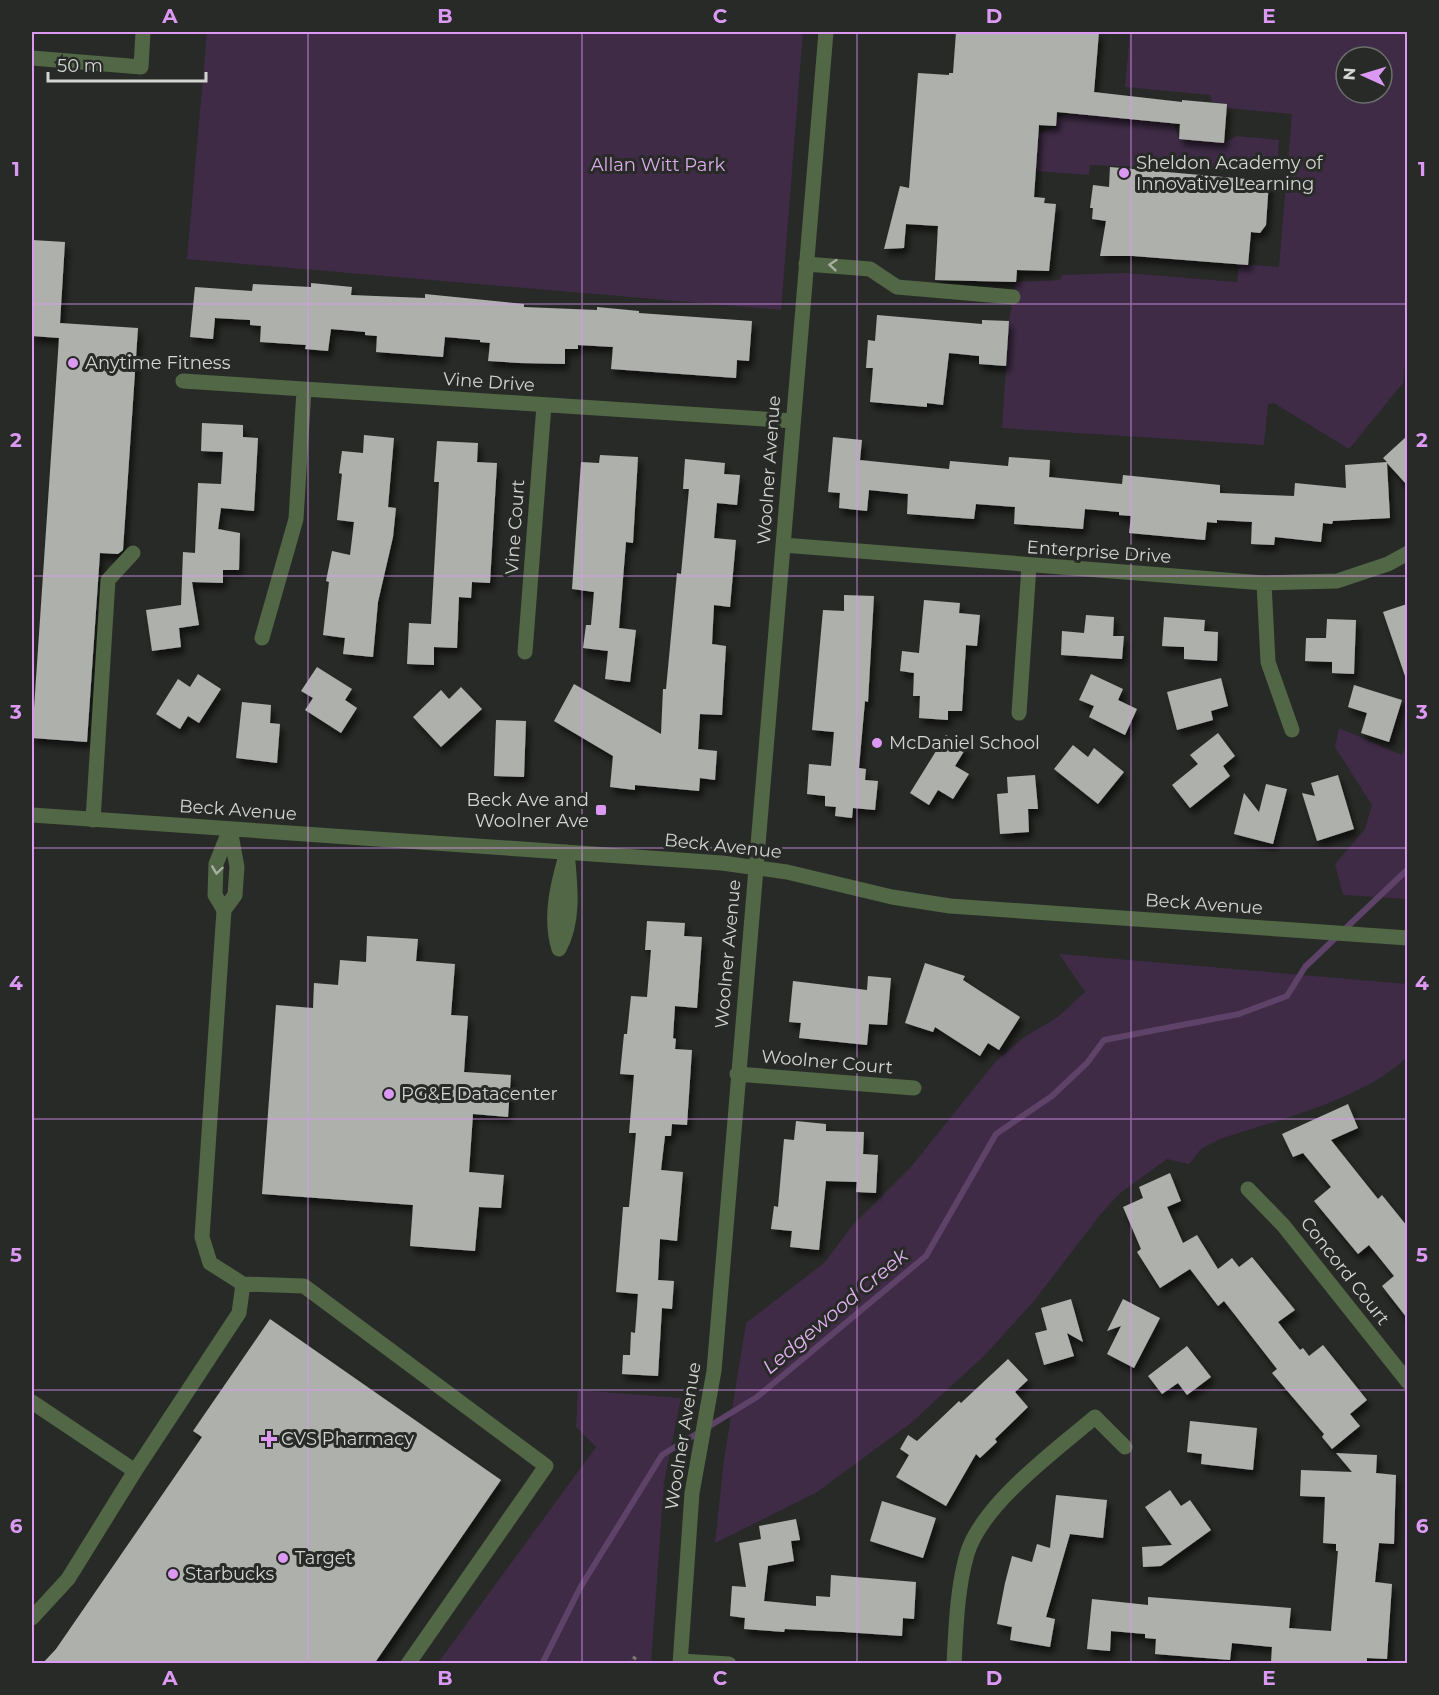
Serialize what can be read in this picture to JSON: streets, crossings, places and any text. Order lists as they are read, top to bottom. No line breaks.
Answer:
{"streets":{"street":["Vine Drive","Woolner Avenue","Vine Court","Enterprise Drive","Beck Avenue","Woolner Court","Concord Court"]},"crossings":[["Vine Drive","Woolner Avenue"],["Vine Drive","Vine Court"],["Woolner Avenue","Enterprise Drive"],["Woolner Avenue","Beck Avenue"],["Woolner Avenue","Woolner Court"]],"water":["Ledgewood Creek"],"parks":["Allan Witt Park"],"places":{"other":["Sheldon Academy of Innovative Learning","Anytime Fitness","McDaniel School","PG&E Datacenter","Target","Starbucks"],"transit":["Beck Ave and Woolner Ave"],"health":["CVS Pharmacy"]},"scale_bar":"50 m","north":"left","grid":{"columns":["A","B","C","D","E"],"rows":["1","2","3","4","5","6"]}}
